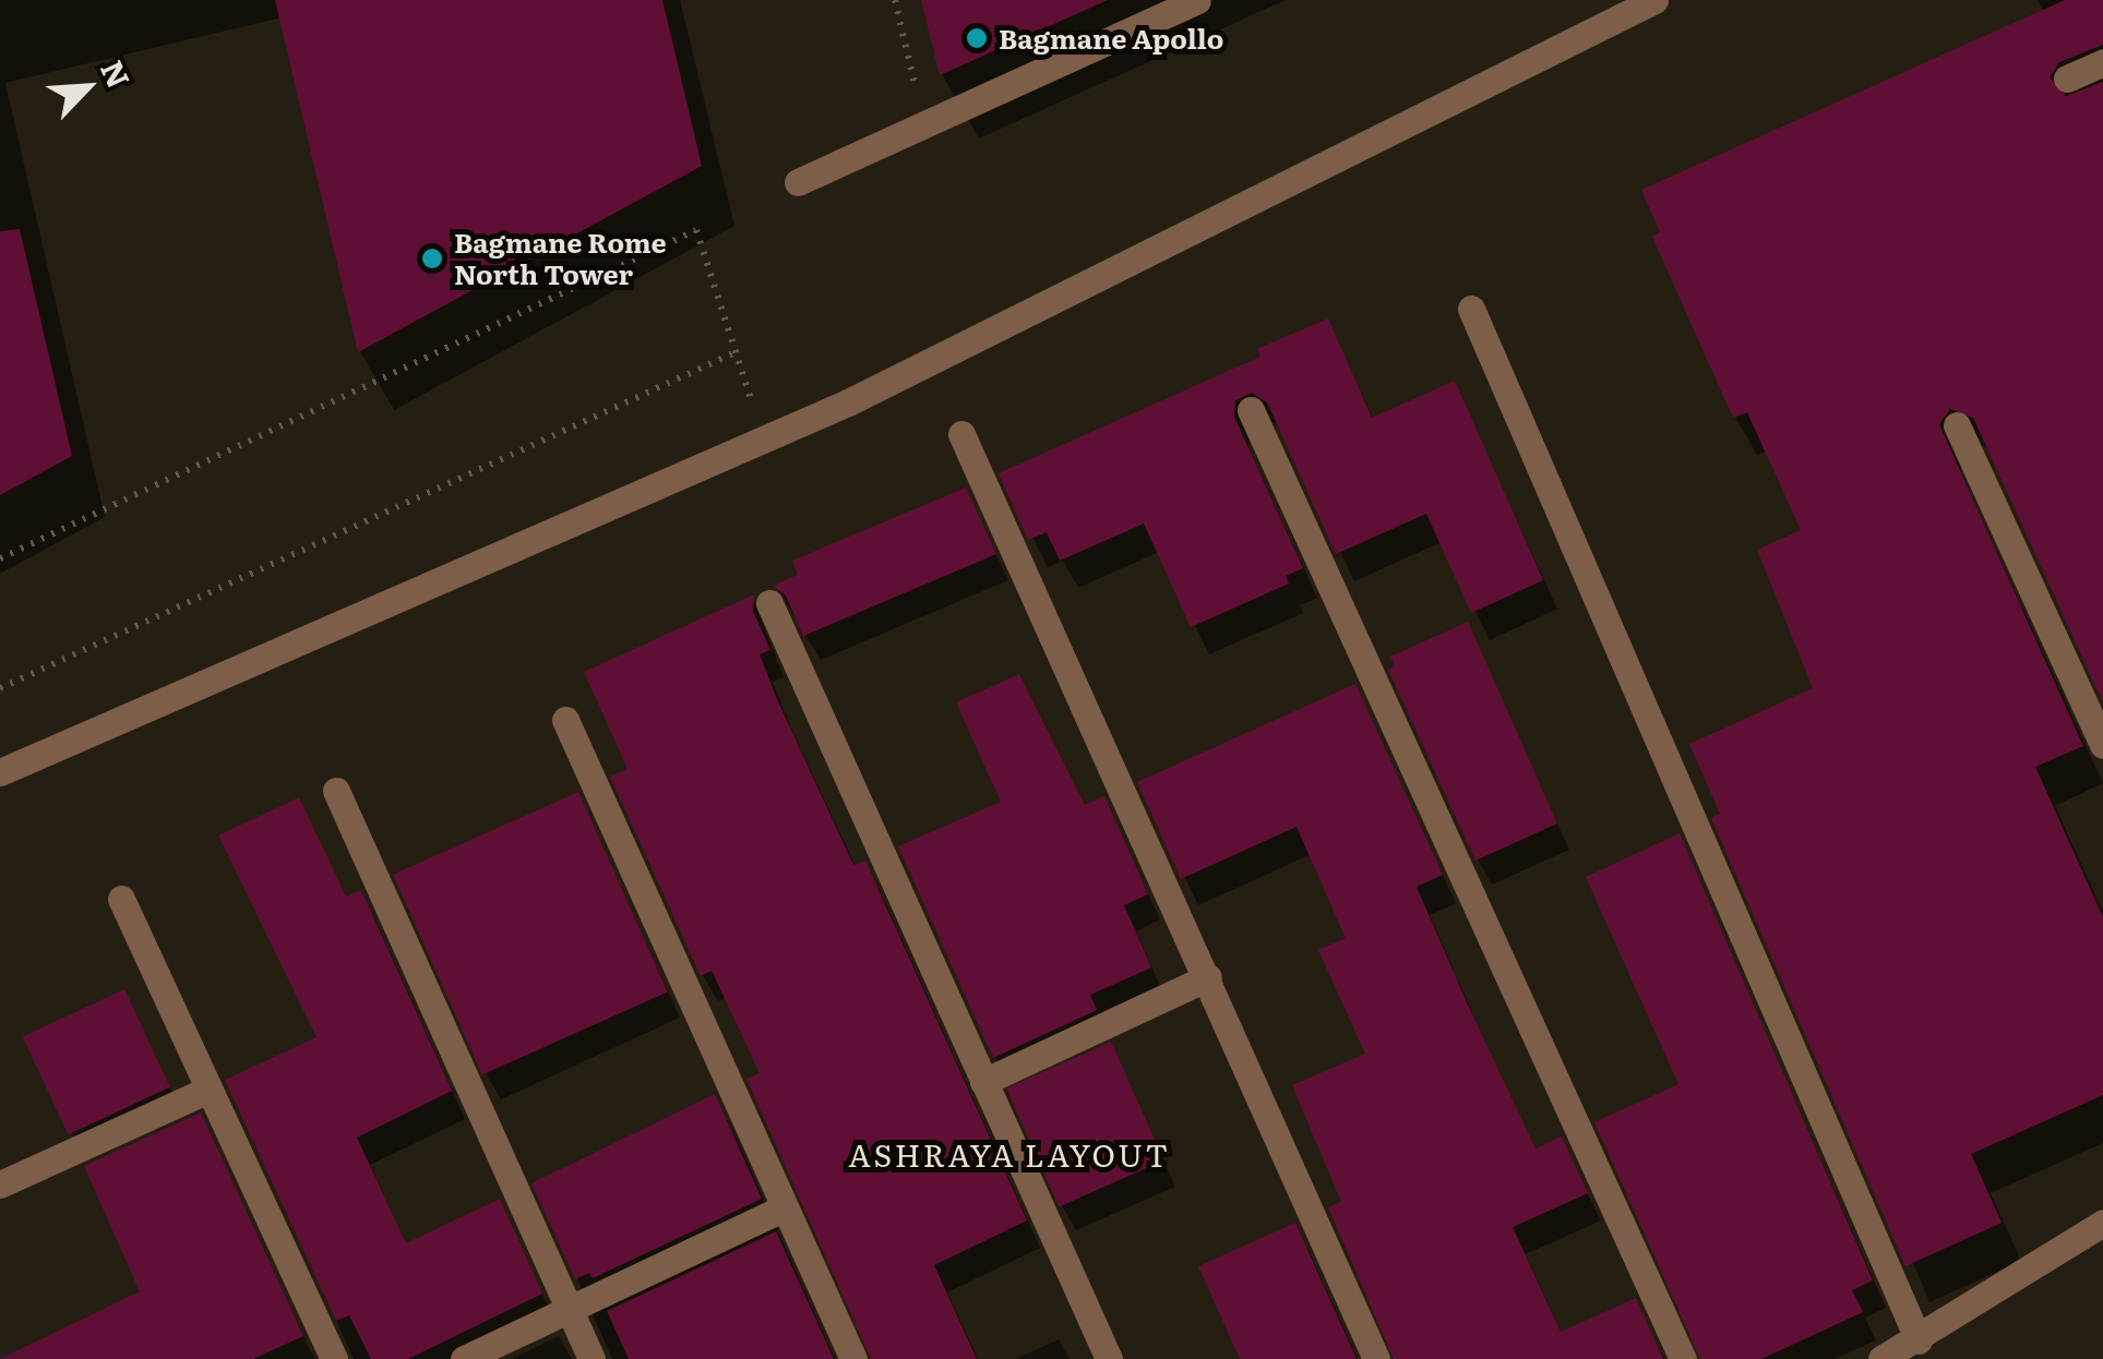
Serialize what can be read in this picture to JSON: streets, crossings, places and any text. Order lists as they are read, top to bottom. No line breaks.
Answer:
{"districts":["ASHRAYA LAYOUT"],"places":["Bagmane Apollo","Bagmane Rome North Tower"],"north":"top right"}
